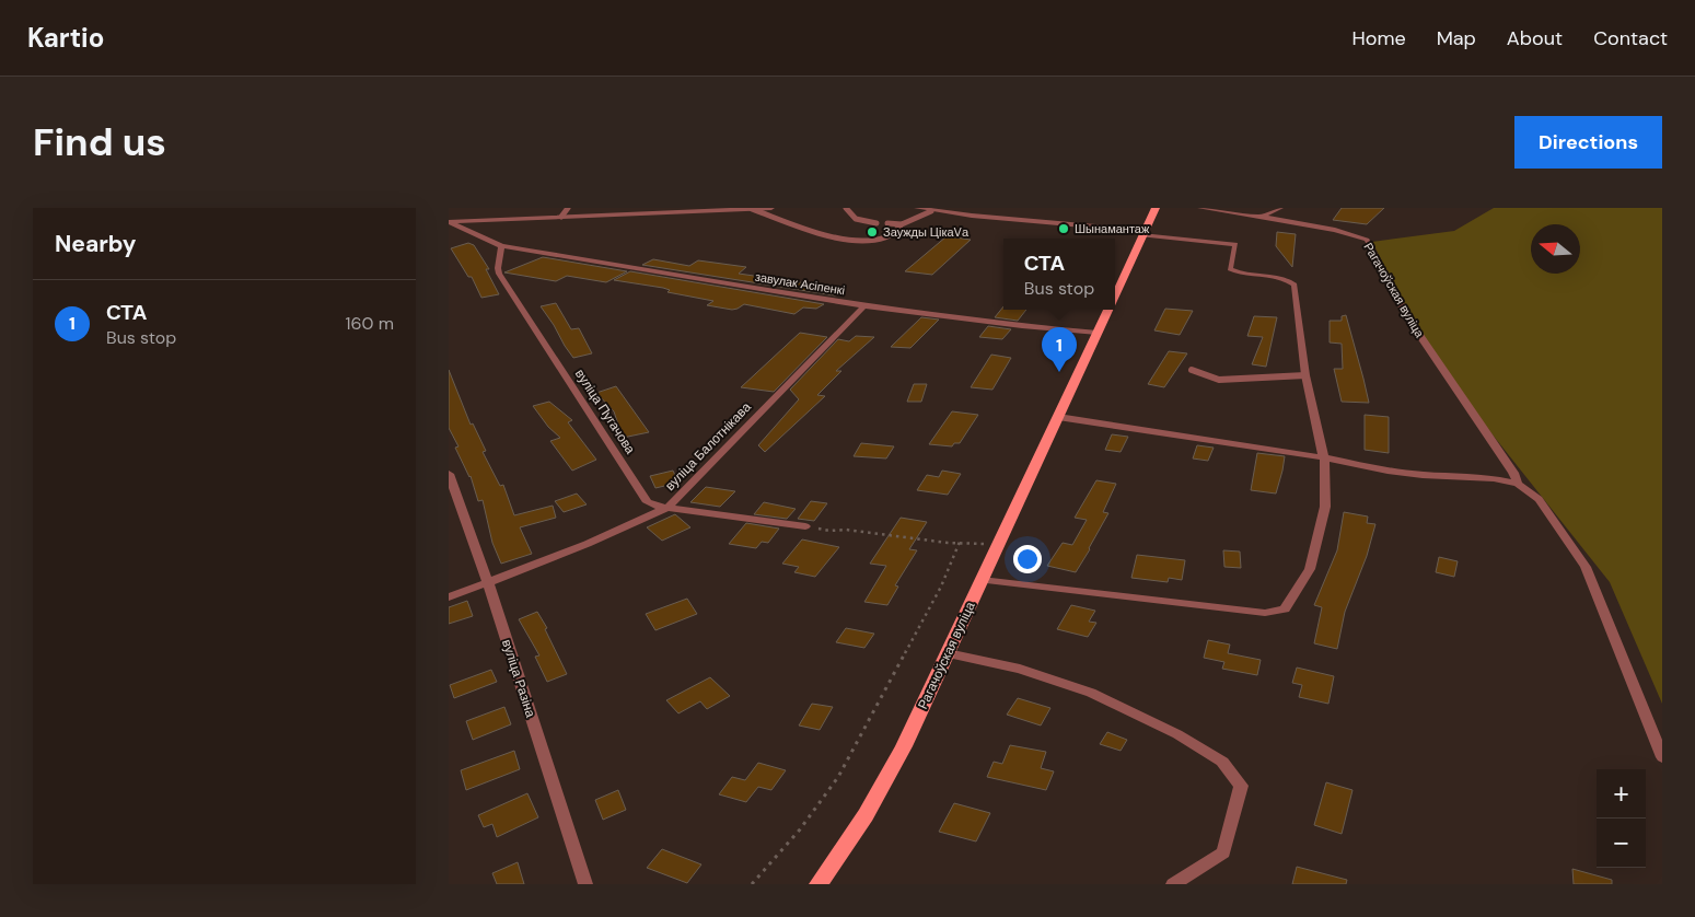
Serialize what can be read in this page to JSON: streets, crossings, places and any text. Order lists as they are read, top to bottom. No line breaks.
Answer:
{"streets":{"main road":["Рагачоўская вуліца"],"street":["завулак Асіпенкі","вуліца Пугачова","вуліца Балотнікава","вуліца Разіна"]},"crossings":[["завулак Асіпенкі","Рагачоўская вуліца"],["завулак Асіпенкі","вуліца Пугачова"],["завулак Асіпенкі","вуліца Балотнікава"],["вуліца Пугачова","вуліца Балотнікава"],["вуліца Балотнікава","вуліца Разіна"]],"places":["Шынамантаж","Заужды ЦікаVа"],"north":"left","page":{"header":"Kartio","nav":["Home","Map","About","Contact"],"buttons":"Directions","title":"Find us","heading":"Nearby","popup":["СТА","Bus stop"],"list":[{"mark":"1","name":"СТА","note":"Bus stop","value":"160 m"}],"pins":"1","map_buttons":["+","−"]}}
